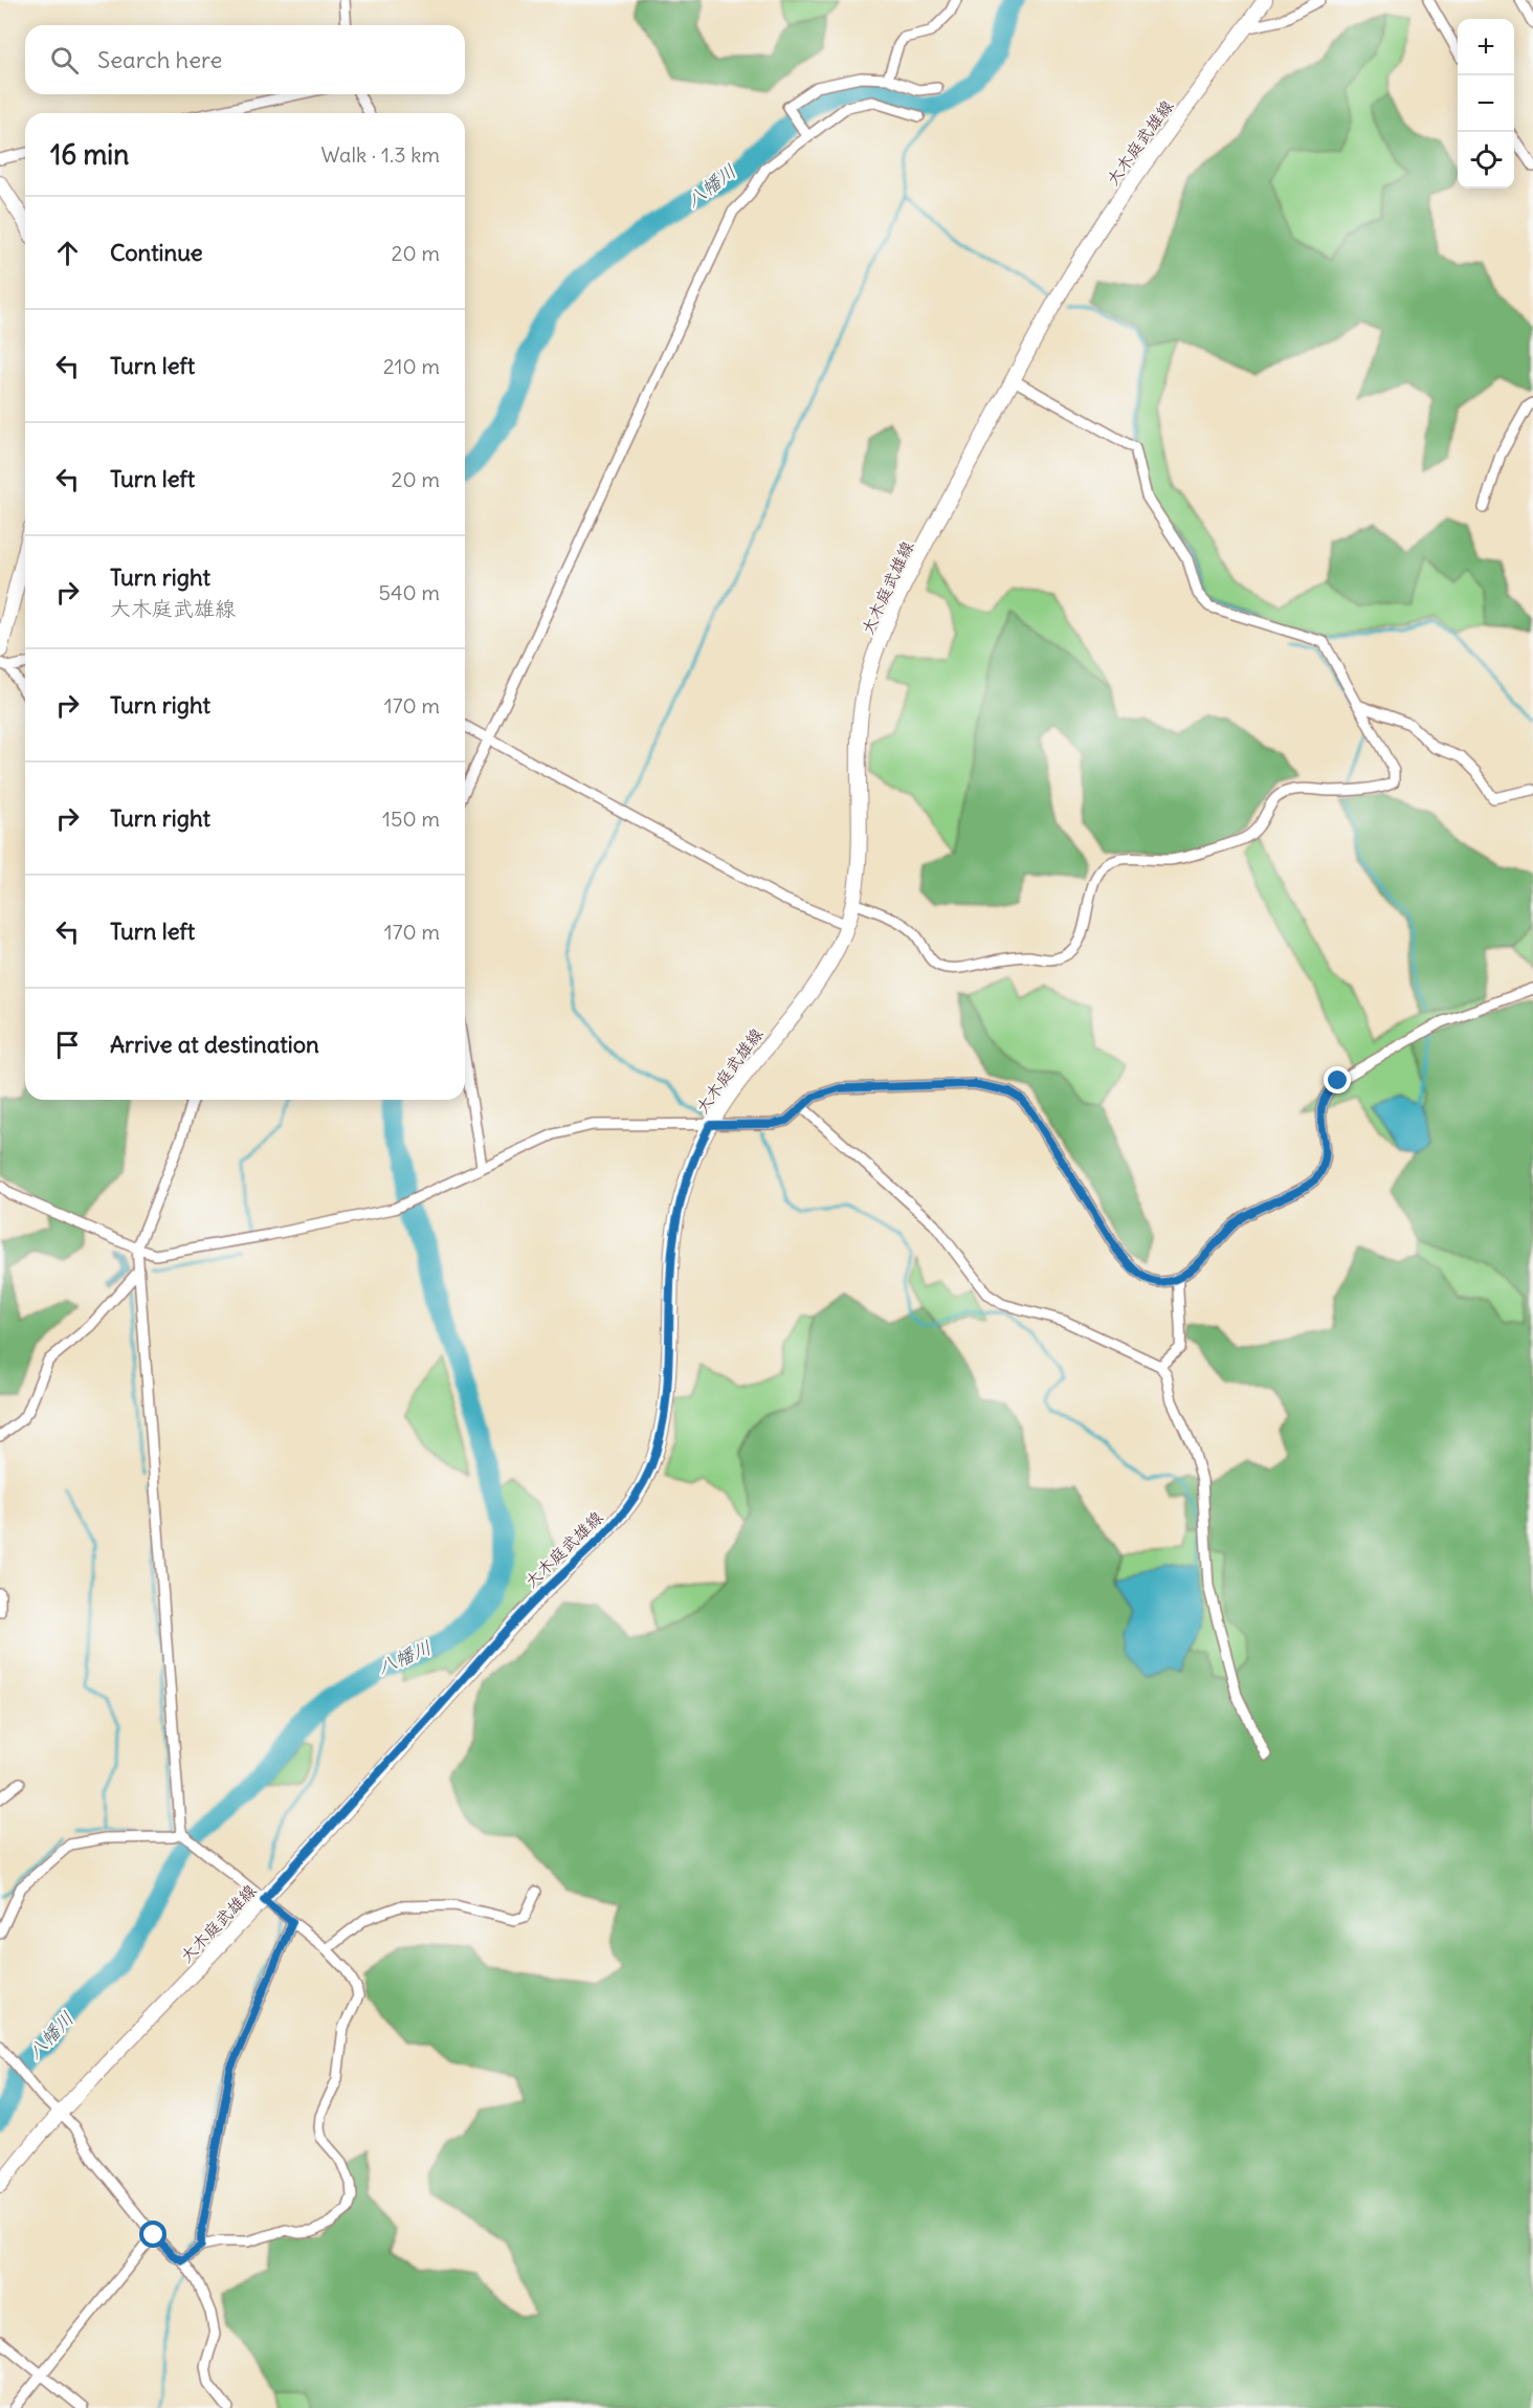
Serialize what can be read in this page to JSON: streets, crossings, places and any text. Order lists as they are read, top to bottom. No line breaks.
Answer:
{"streets":{"main road":["大木庭武雄線"]},"water":["八幡川"],"page":{"map_buttons":["+","−"],"search":"Search here","heading":["16 min","Walk · 1.3 km"],"list":[["Continue","20 m"],["Turn left","210 m"],["Turn left","20 m"],["Turn right","大木庭武雄線","540 m"],["Turn right","170 m"],["Turn right","150 m"],["Turn left","170 m"],"Arrive at destination"]}}
